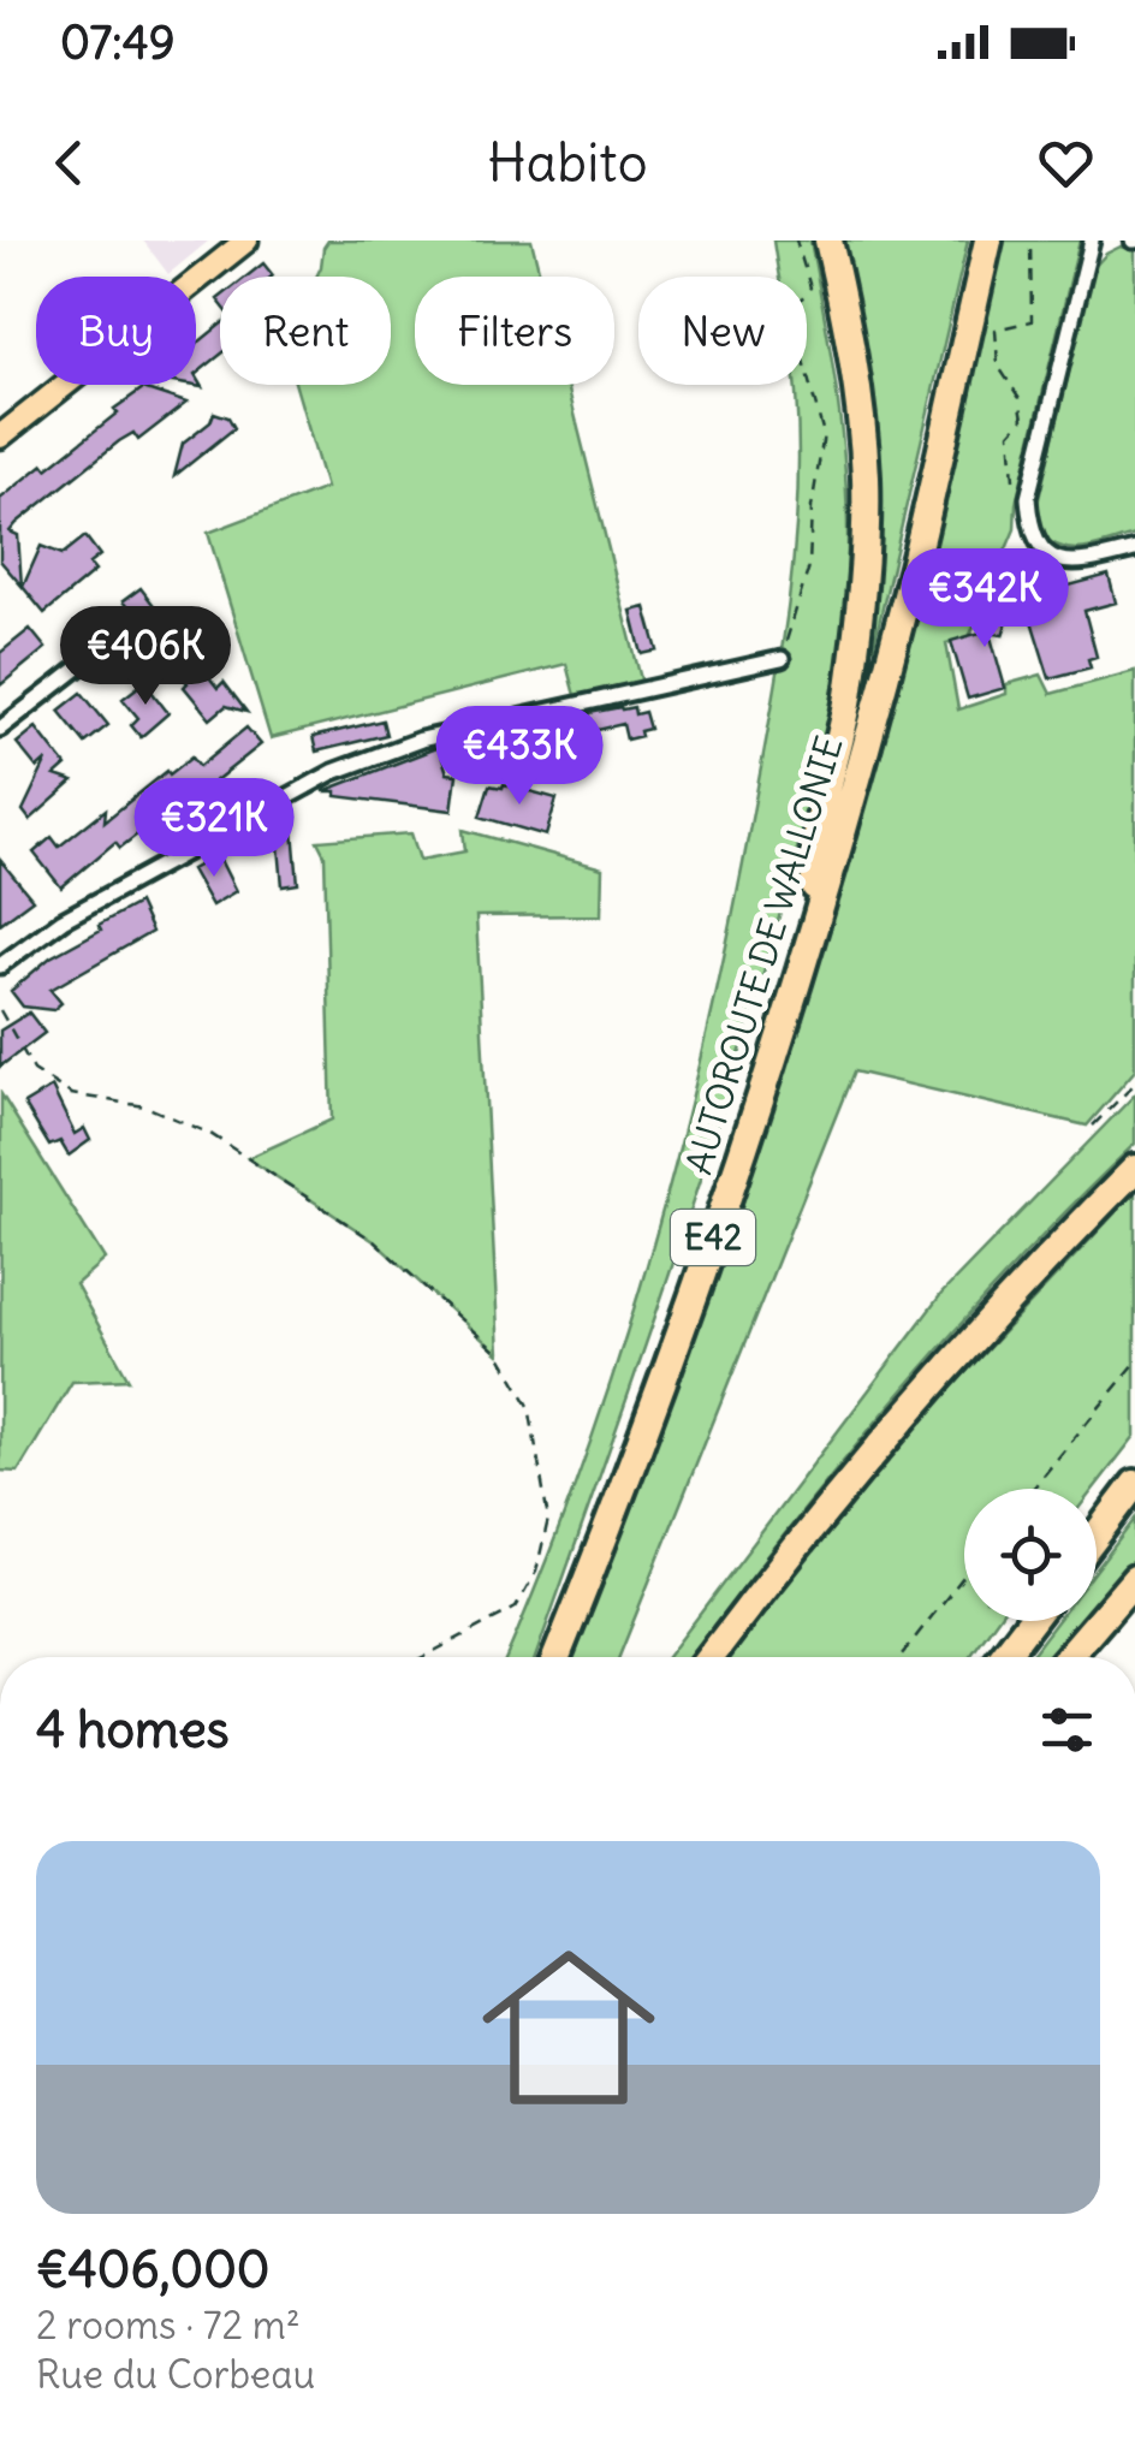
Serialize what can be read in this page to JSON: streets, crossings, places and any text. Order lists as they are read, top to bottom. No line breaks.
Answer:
{"streets":{"highway":["AUTOROUTE DE WALLONIE","E42"]},"page":{"status":"07:49","header":"Habito","chip":["Buy","Rent","Filters","New"],"price":["€342K","€406K","€433K","€321K"],"heading":"4 homes","list":[{"name":"€406,000","note":"2 rooms · 72 m² · Rue du Corbeau"}]}}
